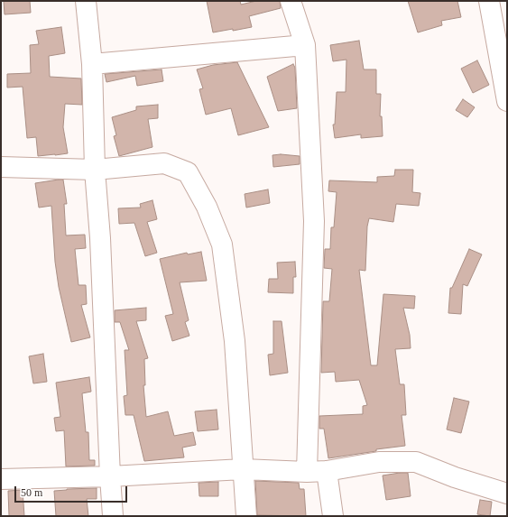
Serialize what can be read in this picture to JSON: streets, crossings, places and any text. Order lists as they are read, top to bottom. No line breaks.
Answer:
{"scale_bar":"50 m"}
